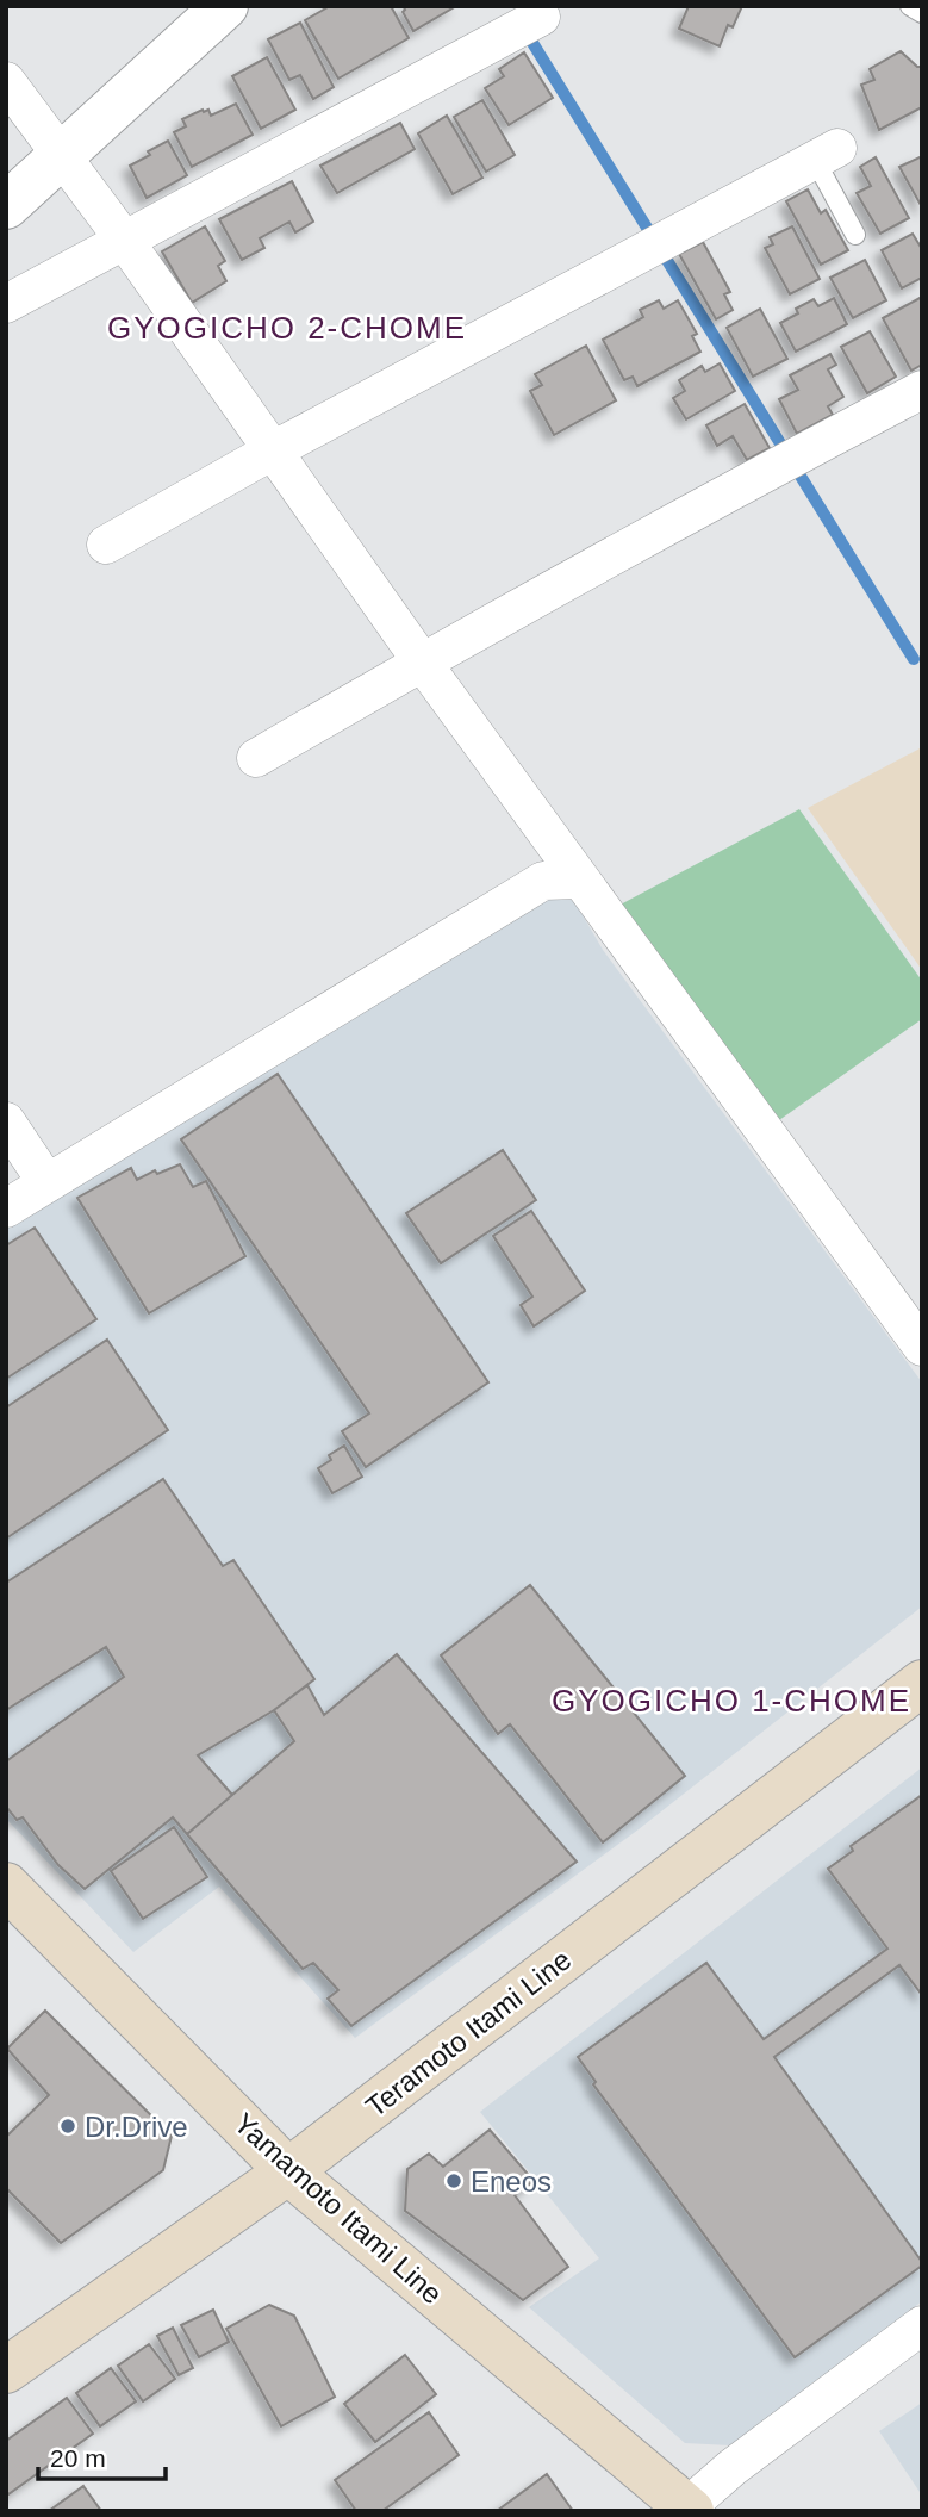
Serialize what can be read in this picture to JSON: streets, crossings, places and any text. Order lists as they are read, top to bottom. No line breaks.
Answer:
{"streets":{"main road":["Teramoto Itami Line","Yamamoto Itami Line"]},"crossings":[["Teramoto Itami Line","Yamamoto Itami Line"]],"districts":["GYOGICHO 2-CHOME","GYOGICHO 1-CHOME"],"places":["Dr.Drive","Eneos"],"scale_bar":"20 m"}
